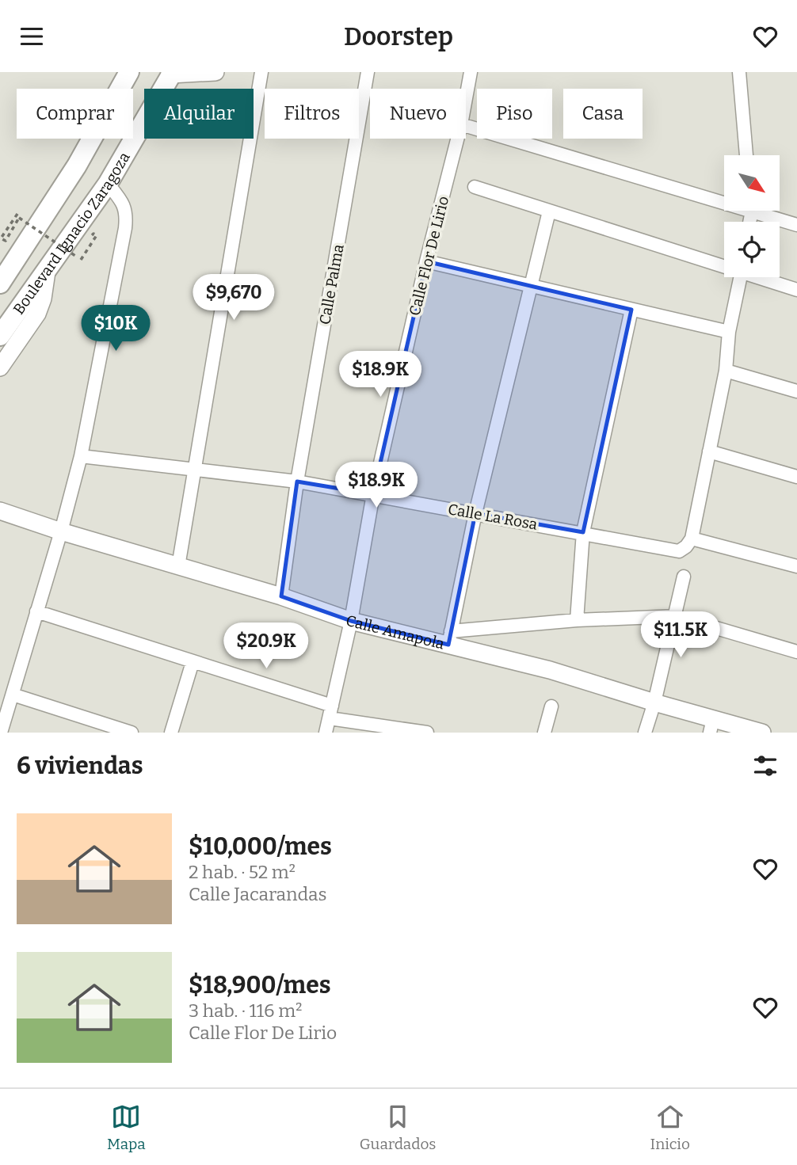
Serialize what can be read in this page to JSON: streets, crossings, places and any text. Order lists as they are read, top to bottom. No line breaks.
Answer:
{"streets":{"main road":["Boulevard Ignacio Zaragoza"],"street":["Calle Flor De Lirio","Calle Palma","Calle La Rosa","Calle Amapola"]},"crossings":[["Calle Flor De Lirio","Calle La Rosa"],["Calle Flor De Lirio","Calle Amapola"],["Calle Palma","Calle La Rosa"],["Calle Palma","Calle Amapola"]],"north":"bottom right","page":{"header":"Doorstep","chip":["Comprar","Alquilar","Filtros","Nuevo","Piso","Casa"],"price":["$9,670","$10K","$18.9K","$18.9K","$11.5K","$20.9K"],"heading":"6 viviendas","list":[{"name":"$10,000/mes","note":"2 hab. · 52 m² · Calle Jacarandas"},{"name":"$18,900/mes","note":"3 hab. · 116 m² · Calle Flor De Lirio"}],"tabs":["Mapa","Guardados","Inicio"]}}
